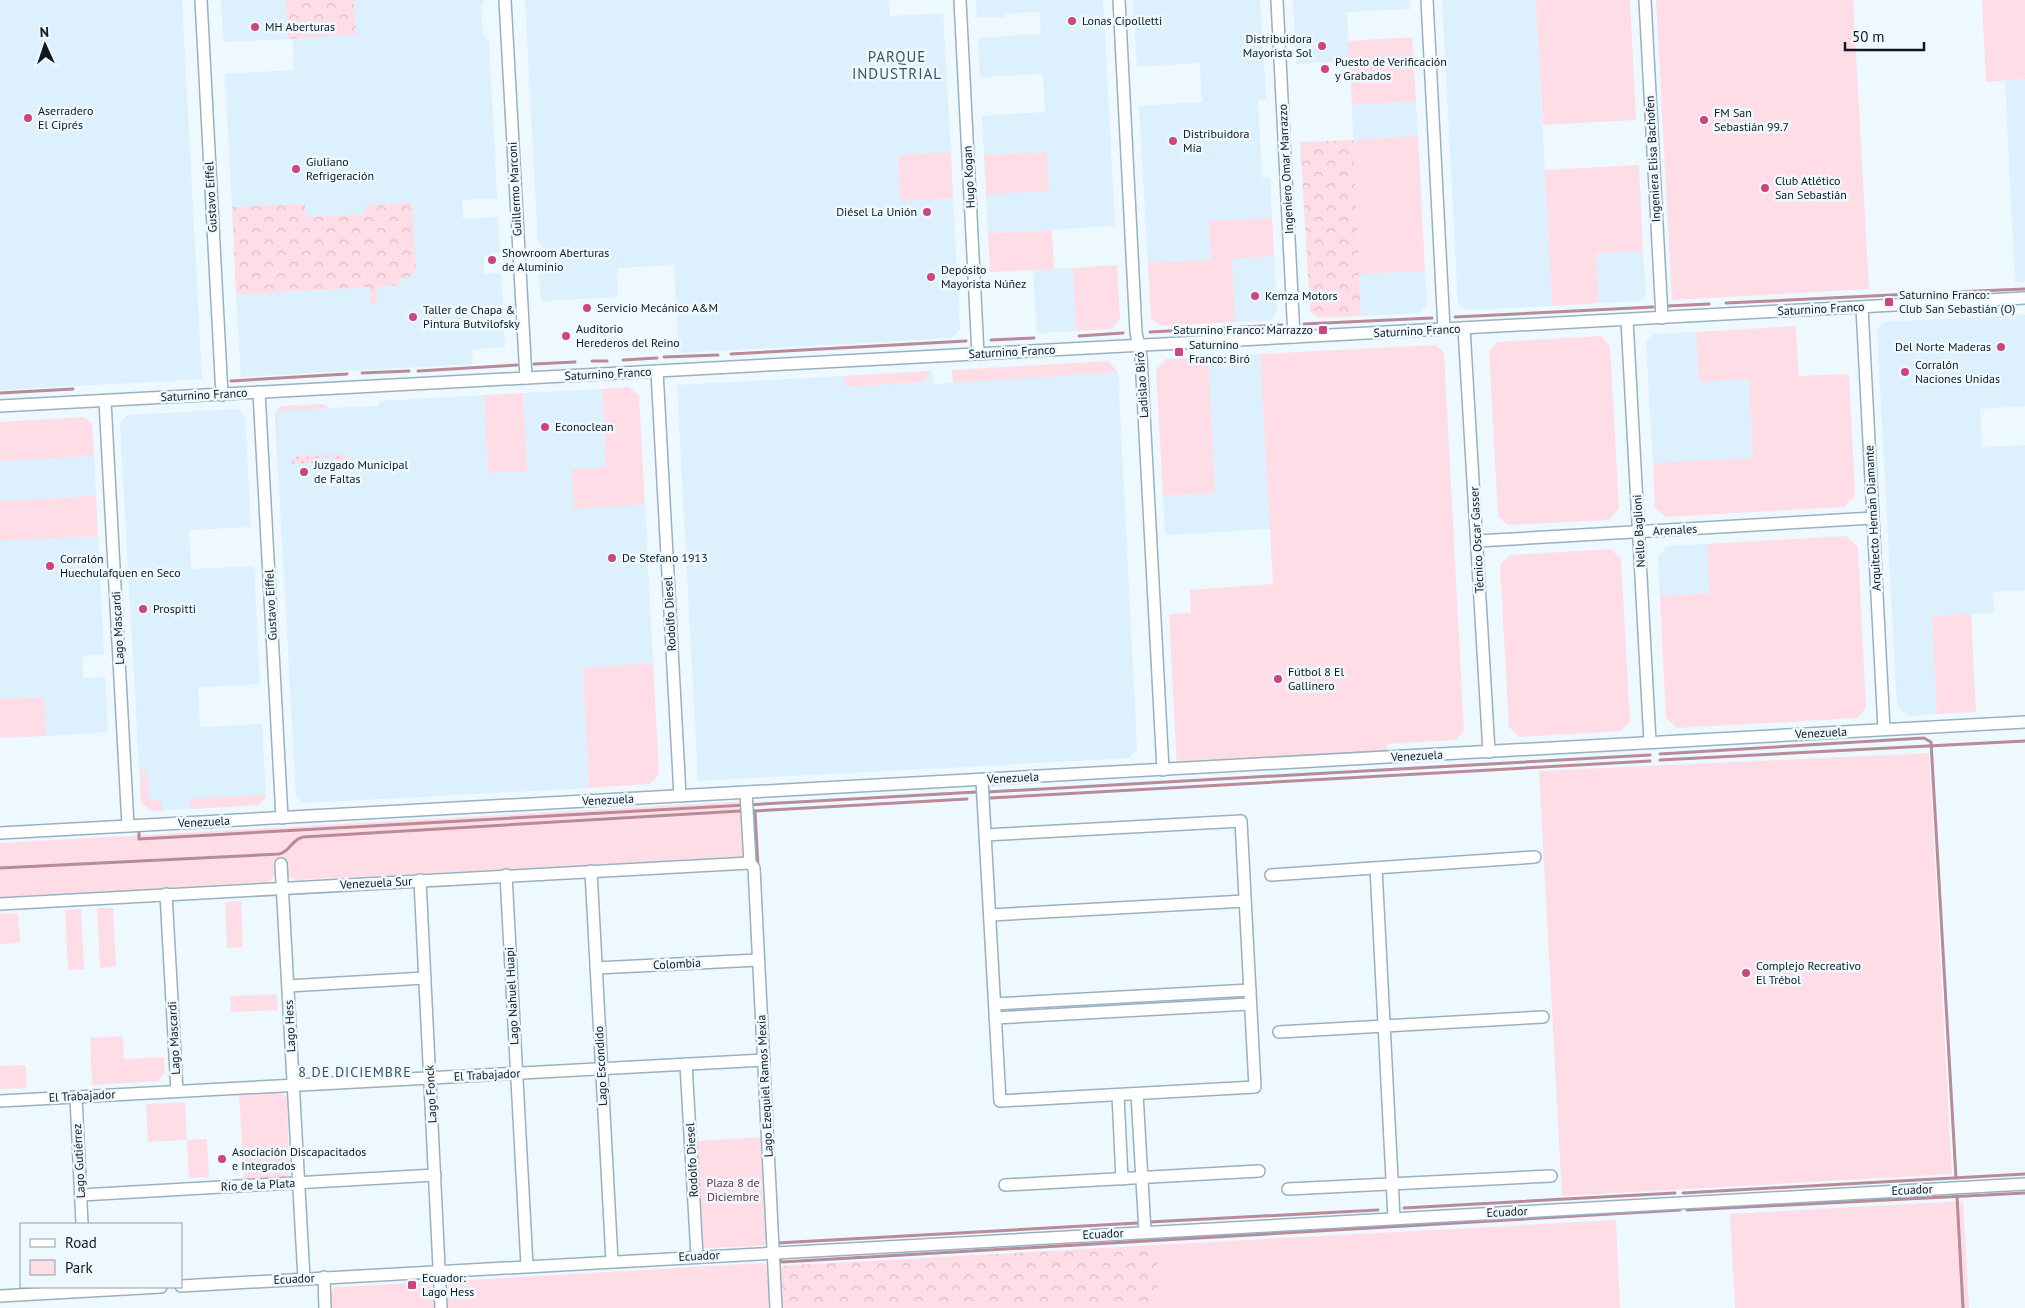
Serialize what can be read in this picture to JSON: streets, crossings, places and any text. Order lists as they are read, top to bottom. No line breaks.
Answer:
{"streets":{"street":["Ingeniera Elisa Bachofen","Ingeniero Omar Marrazzo","Hugo Kogan","Guillermo Marconi","Gustavo Eiffel","Saturnino Franco","Ladislao Biró","Arquitecto Hernán Diamante","Arenales","Nello Baglioni","Técnico Oscar Gasser","Rodolfo Diesel","Lago Mascardi","Venezuela","Venezuela Sur","Colombia","Lago Nahuel Huapi","Lago Hess","Lago Escondido","El Trabajador","Lago Ezequiel Ramos Mexía","Lago Fonck","Lago Gutiérrez","Río de la Plata","Ecuador"]},"crossings":[["Ingeniera Elisa Bachofen","Saturnino Franco"],["Ingeniero Omar Marrazzo","Saturnino Franco"],["Hugo Kogan","Saturnino Franco"],["Guillermo Marconi","Saturnino Franco"],["Gustavo Eiffel","Saturnino Franco"],["Gustavo Eiffel","Venezuela"],["Saturnino Franco","Ladislao Biró"],["Saturnino Franco","Arquitecto Hernán Diamante"],["Saturnino Franco","Nello Baglioni"],["Saturnino Franco","Técnico Oscar Gasser"],["Saturnino Franco","Rodolfo Diesel"],["Saturnino Franco","Lago Mascardi"],["Ladislao Biró","Venezuela"],["Arquitecto Hernán Diamante","Arenales"],["Arquitecto Hernán Diamante","Venezuela"],["Arenales","Nello Baglioni"],["Arenales","Técnico Oscar Gasser"],["Nello Baglioni","Venezuela"],["Técnico Oscar Gasser","Venezuela"],["Rodolfo Diesel","Venezuela"],["Rodolfo Diesel","El Trabajador"],["Rodolfo Diesel","Ecuador"],["Lago Mascardi","Venezuela"],["Lago Mascardi","Venezuela Sur"],["Lago Mascardi","El Trabajador"],["Venezuela","Lago Ezequiel Ramos Mexía"],["Venezuela Sur","Lago Nahuel Huapi"],["Venezuela Sur","Lago Hess"],["Venezuela Sur","Lago Escondido"],["Venezuela Sur","Lago Ezequiel Ramos Mexía"],["Venezuela Sur","Lago Fonck"],["Colombia","Lago Escondido"],["Colombia","Lago Ezequiel Ramos Mexía"],["Lago Nahuel Huapi","El Trabajador"],["Lago Nahuel Huapi","Ecuador"],["Lago Hess","El Trabajador"],["Lago Hess","Río de la Plata"],["Lago Hess","Ecuador"],["Lago Escondido","El Trabajador"],["Lago Escondido","Ecuador"],["El Trabajador","Lago Ezequiel Ramos Mexía"],["El Trabajador","Lago Fonck"],["El Trabajador","Lago Gutiérrez"],["Lago Ezequiel Ramos Mexía","Ecuador"],["Lago Fonck","Río de la Plata"],["Lago Fonck","Ecuador"],["Lago Gutiérrez","Río de la Plata"]],"districts":["PARQUE INDUSTRIAL","8 DE DICIEMBRE"],"parks":["Plaza 8 de Diciembre"],"places":{"other":["Lonas Cipolletti","MH Aberturas","Distribuidora Mayorista Sol","Puesto de Verificación y Grabados","Aserradero El Ciprés","FM San Sebastián 99.7","Distribuidora Mía","Giuliano Refrigeración","Club Atlético San Sebastián","Diésel La Unión","Showroom Aberturas de Aluminio","Depósito Mayorista Núñez","Kemza Motors","Servicio Mecánico A&M","Taller de Chapa & Pintura Butvilofsky","Auditorio Herederos del Reino","Del Norte Maderas","Corralón Naciones Unidas","Econoclean","Juzgado Municipal de Faltas","De Stefano 1913","Corralón Huechulafquen en Seco","Prospitti","Fútbol 8 El Gallinero","Complejo Recreativo El Trébol","Asociación Discapacitados e Integrados"],"transit":["Saturnino Franco: Club San Sebastián (O)","Saturnino Franco: Marrazzo","Saturnino Franco: Biró","Ecuador: Lago Hess"]},"legend":["Road","Park"],"scale_bar":"50 m","north":"top"}
